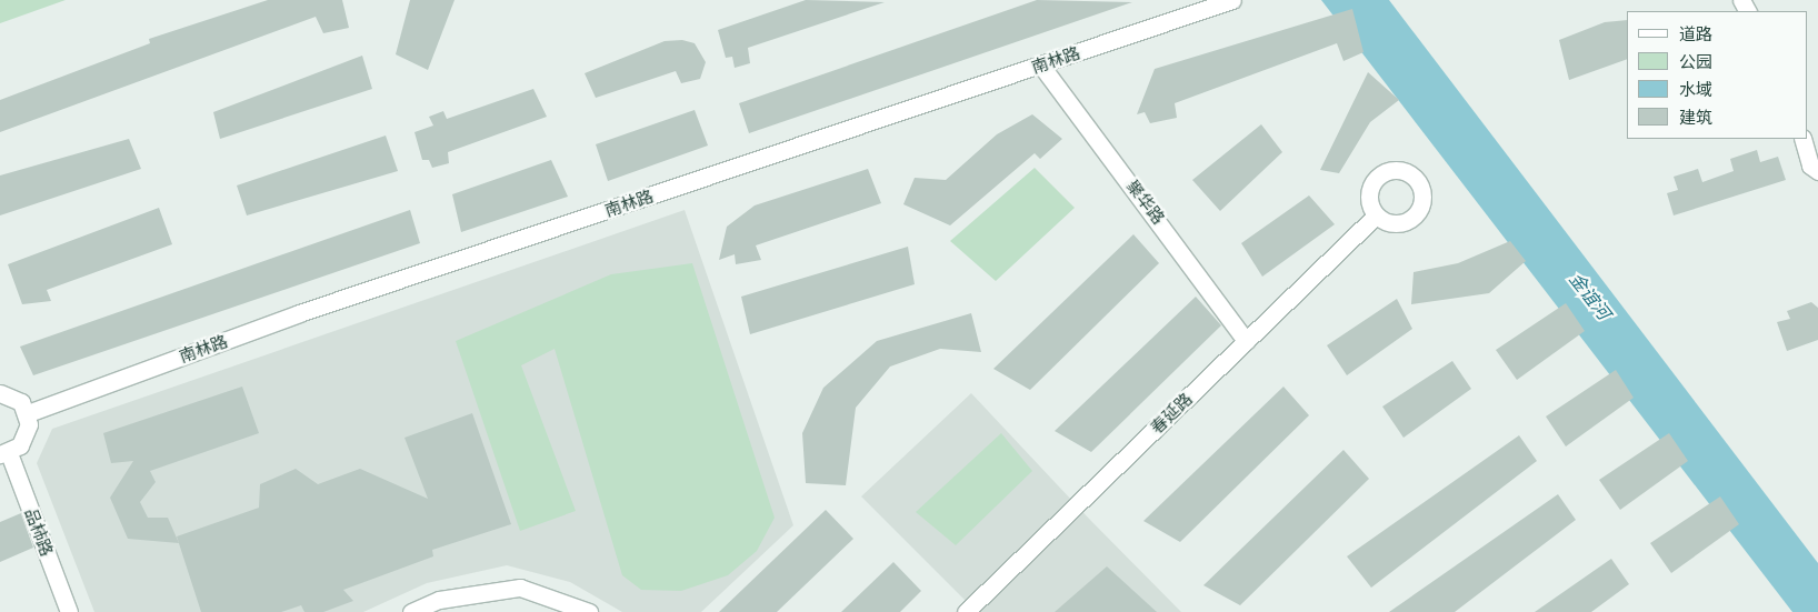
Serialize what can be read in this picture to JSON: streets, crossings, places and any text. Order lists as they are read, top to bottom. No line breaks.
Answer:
{"streets":{"street":["南林路","聚华路","春延路","品柿路"]},"crossings":[["南林路","聚华路"],["聚华路","春延路"]],"water":["金谊河"],"legend":["道路","公园","水域","建筑"]}
